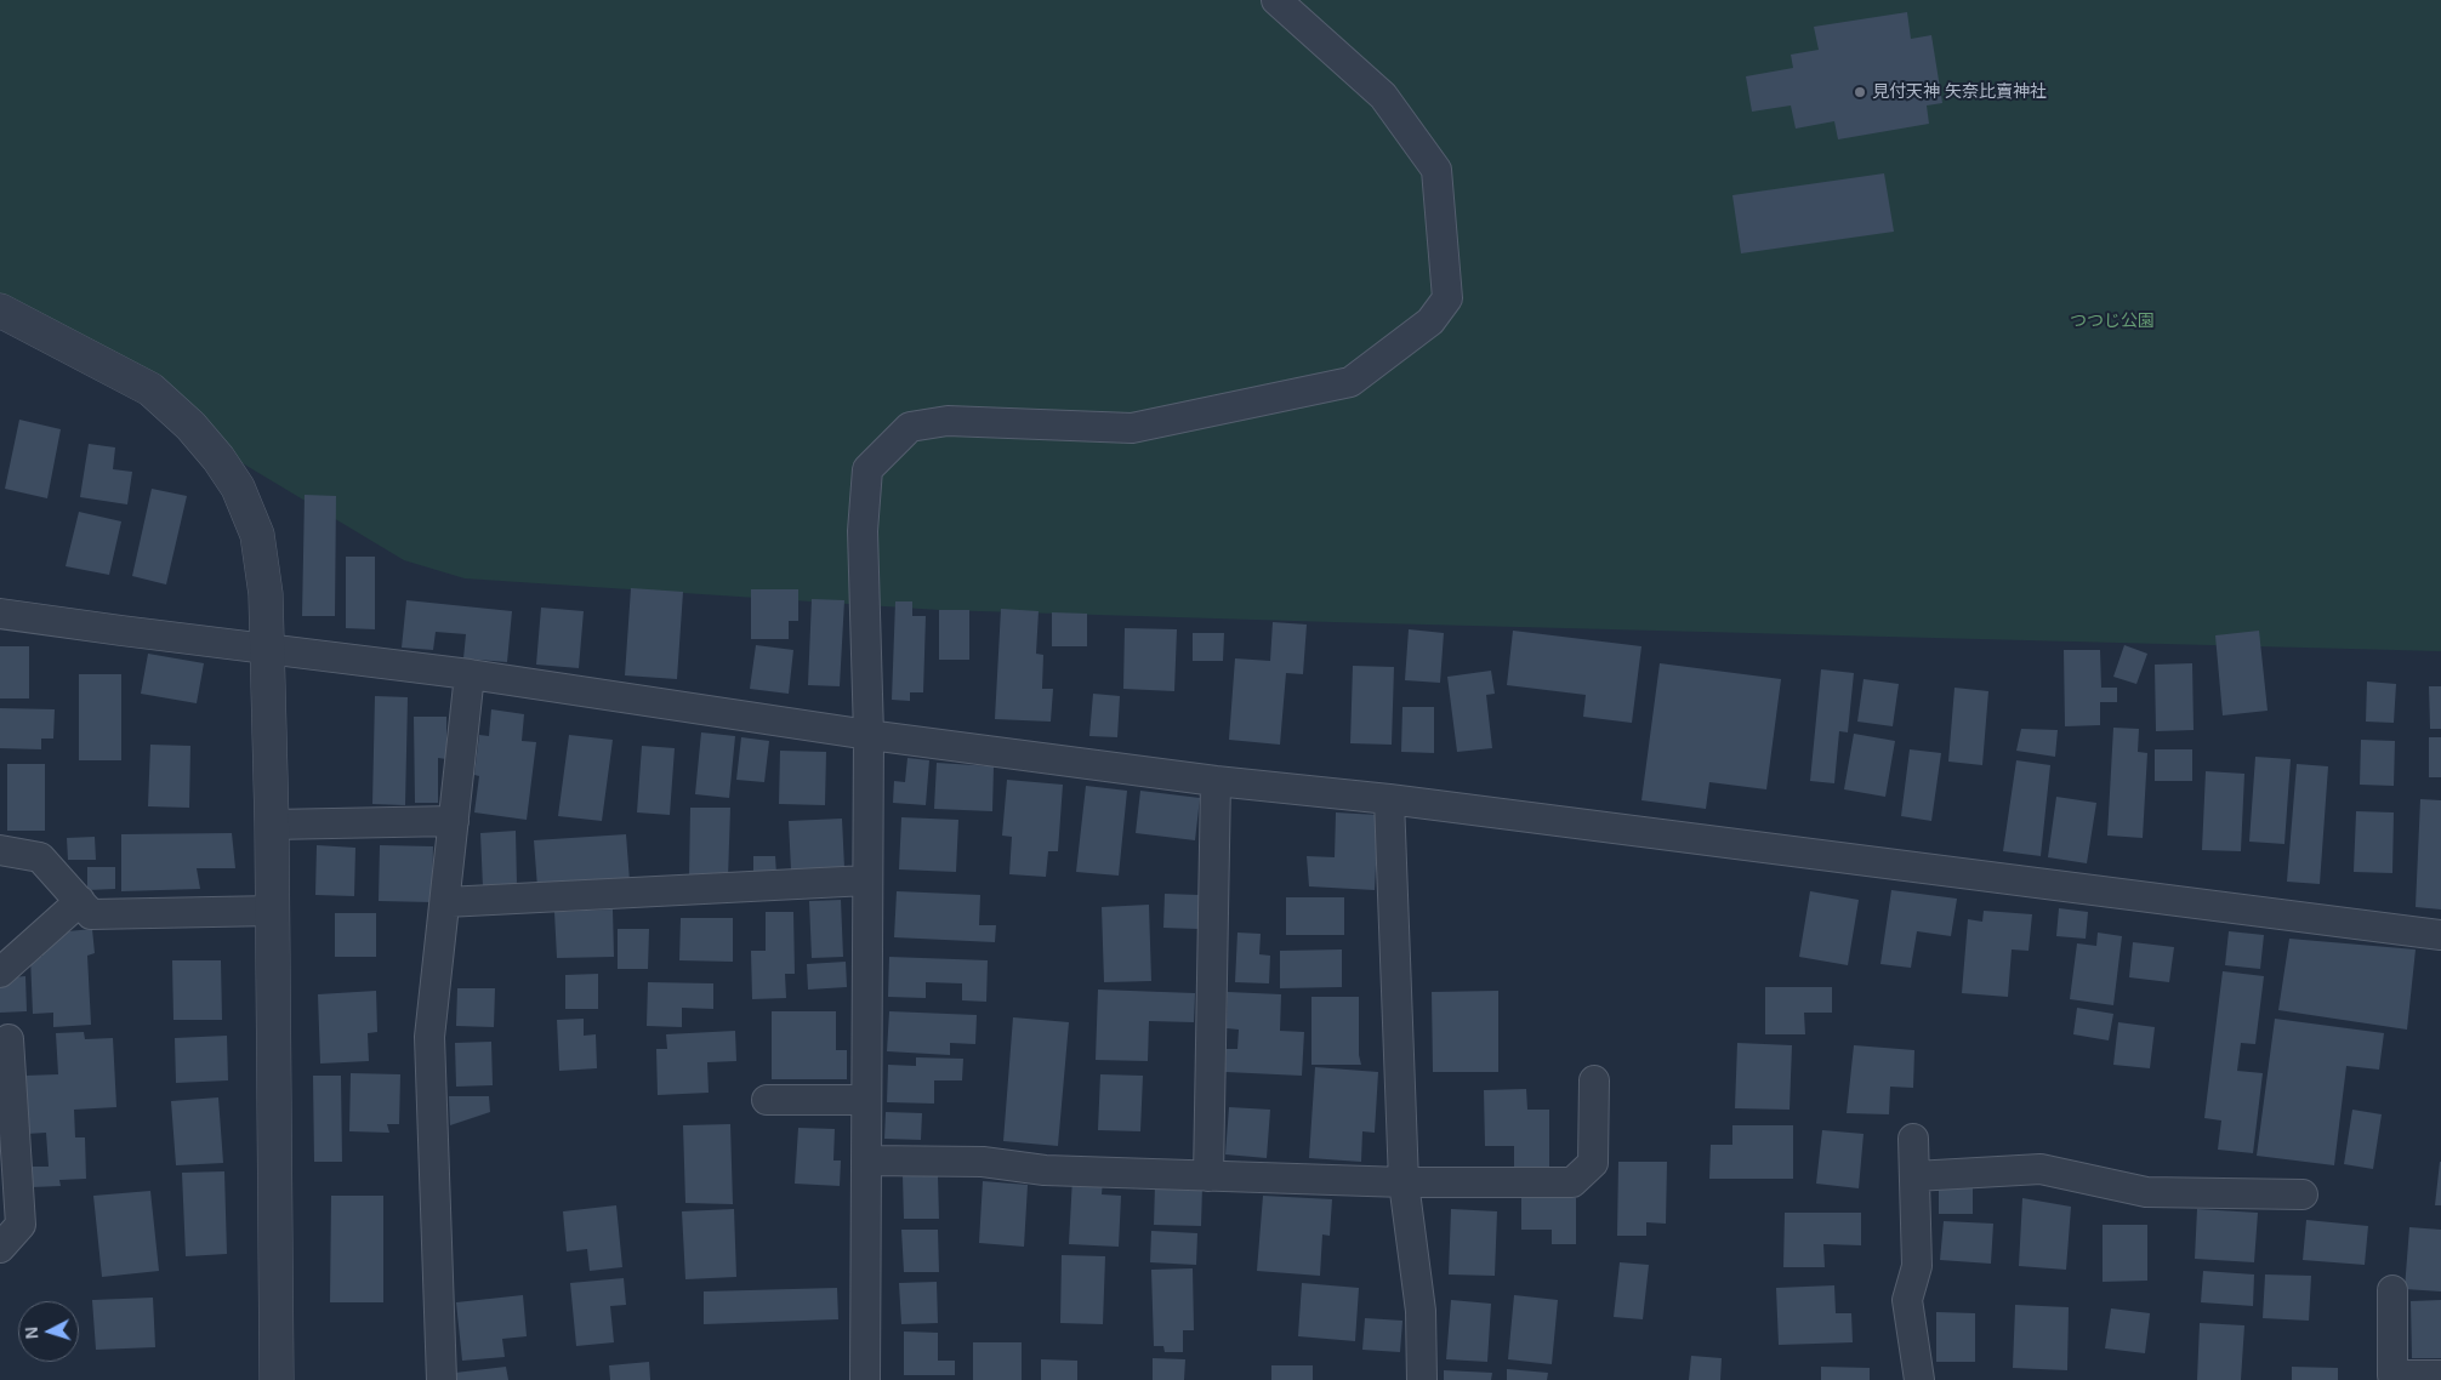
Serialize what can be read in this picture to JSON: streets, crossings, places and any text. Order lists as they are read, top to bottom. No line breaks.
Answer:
{"parks":["つつじ公園"],"places":["見付天神 矢奈比賣神社"],"north":"left"}
